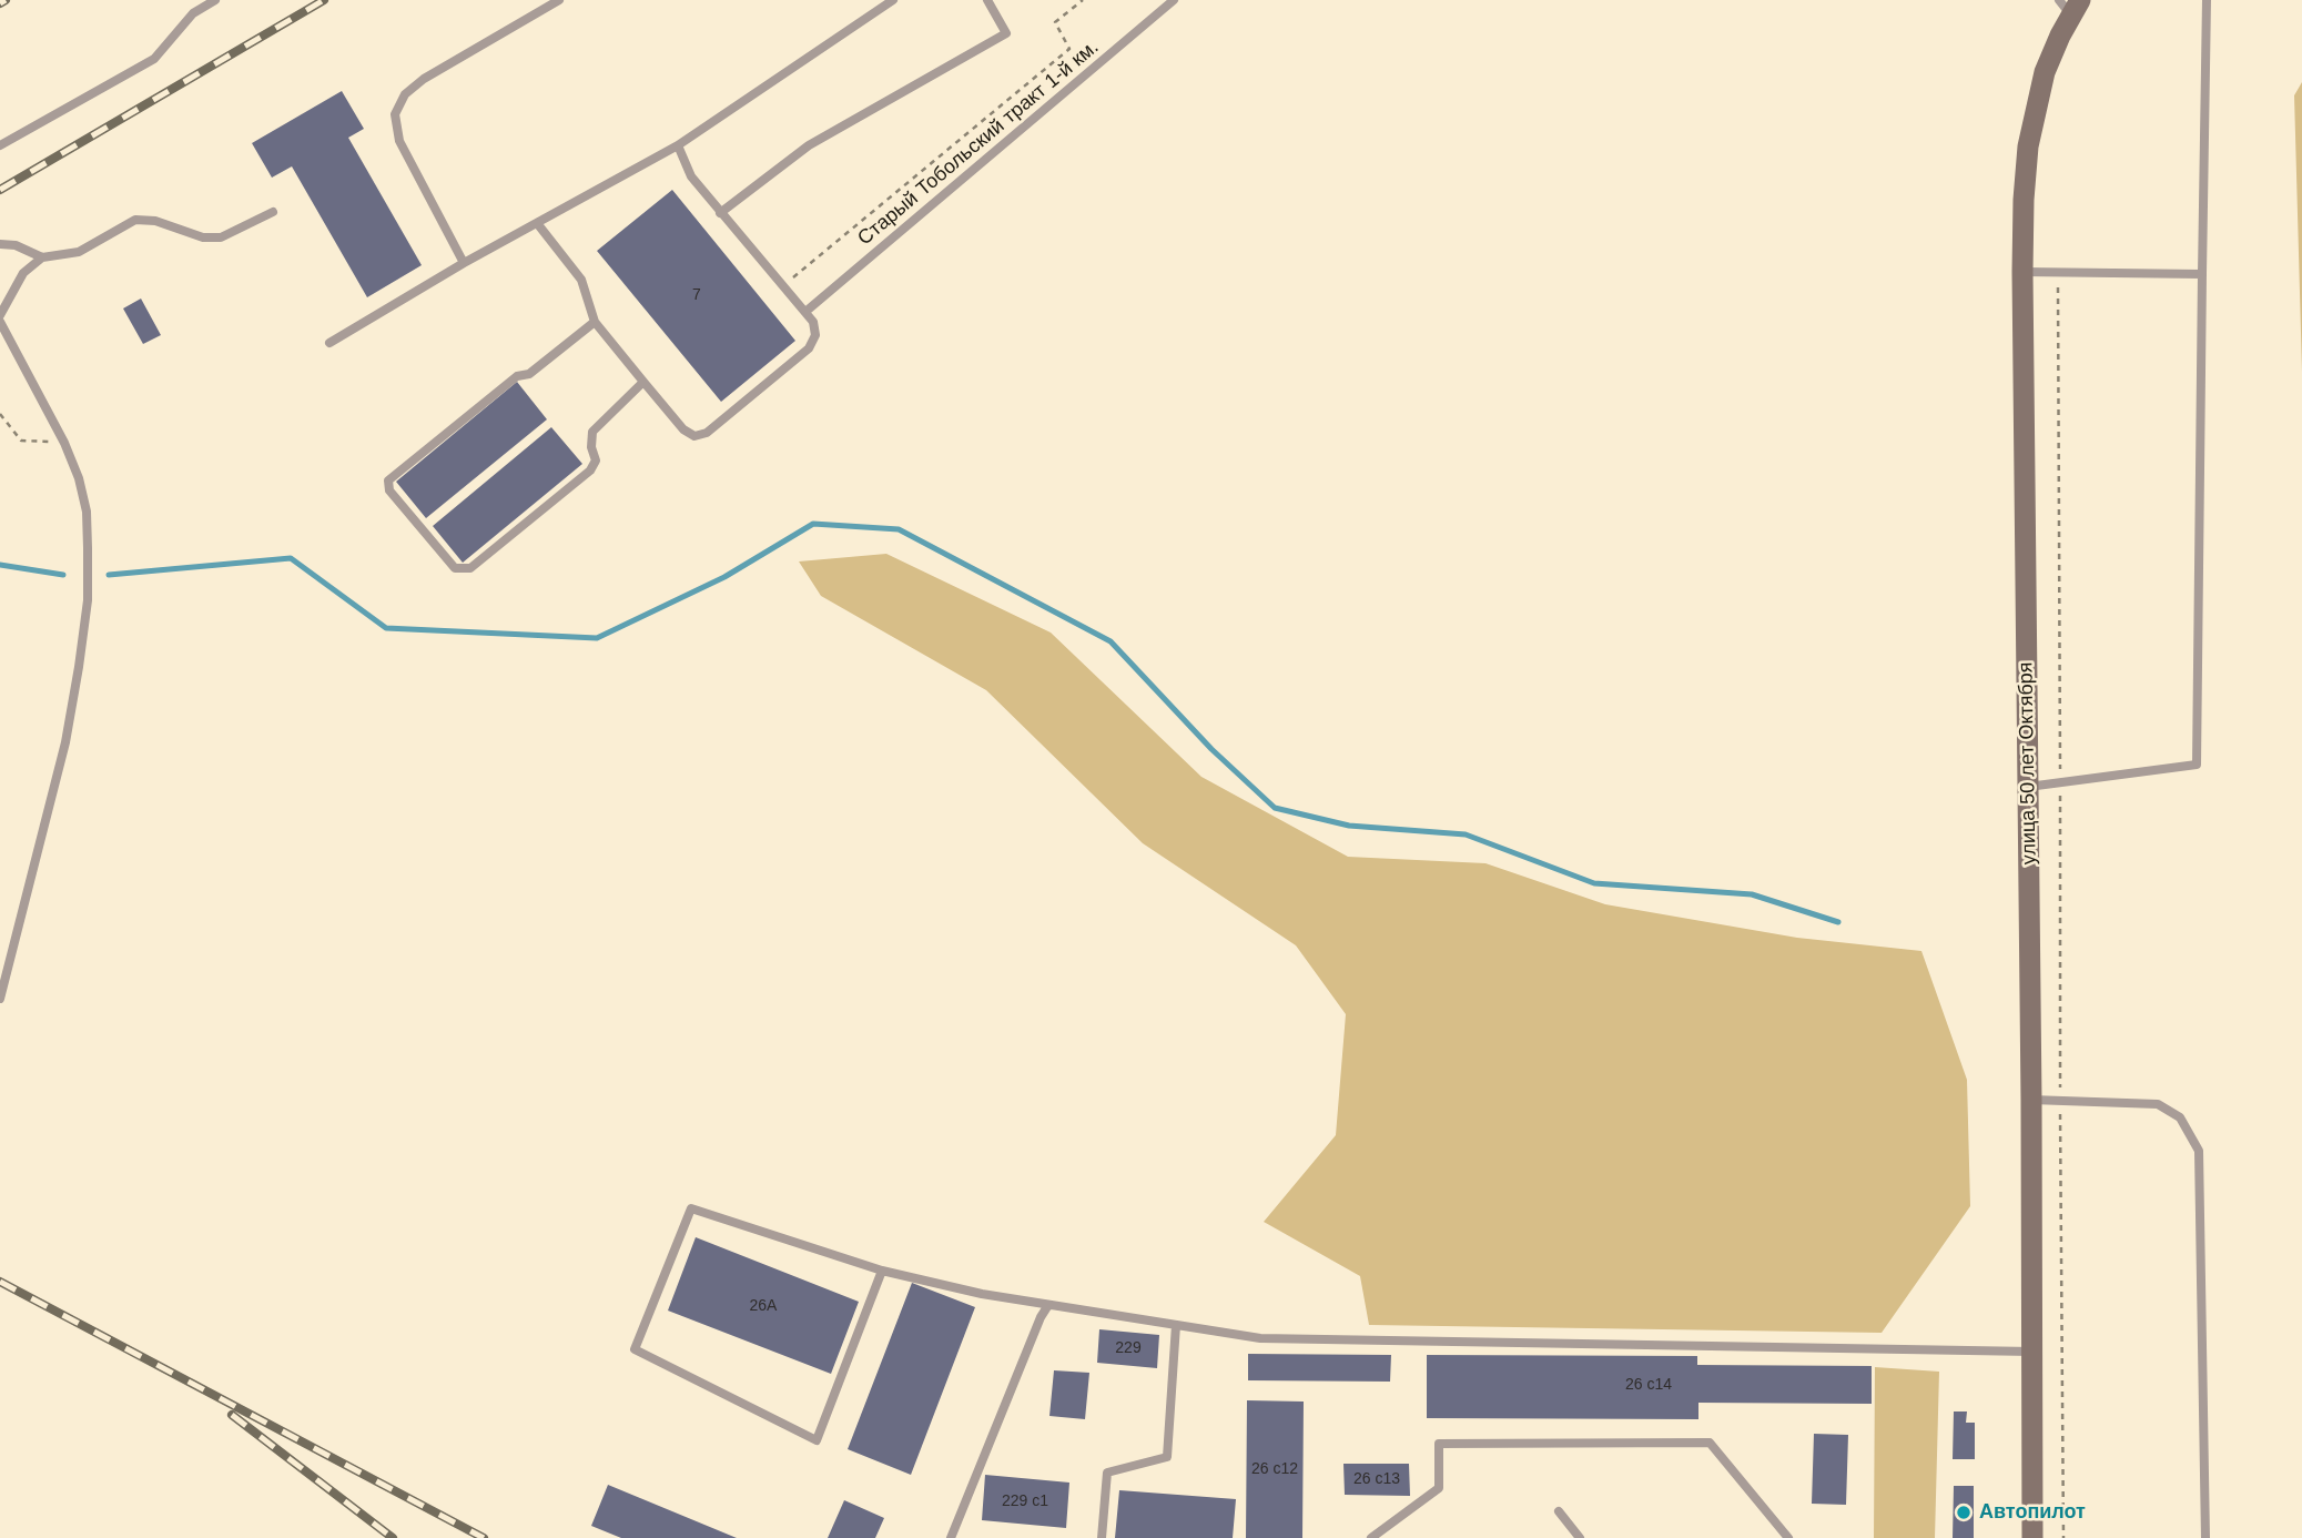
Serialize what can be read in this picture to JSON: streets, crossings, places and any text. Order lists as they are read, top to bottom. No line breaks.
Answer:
{"streets":{"main road":["улица 50 лет Октября"],"lane":["Старый Тобольский тракт 1-й км."]},"places":["Автопилот"],"house_numbers":["7","26А","229","26 с14","26 с12","26 с13","229 с1"]}
